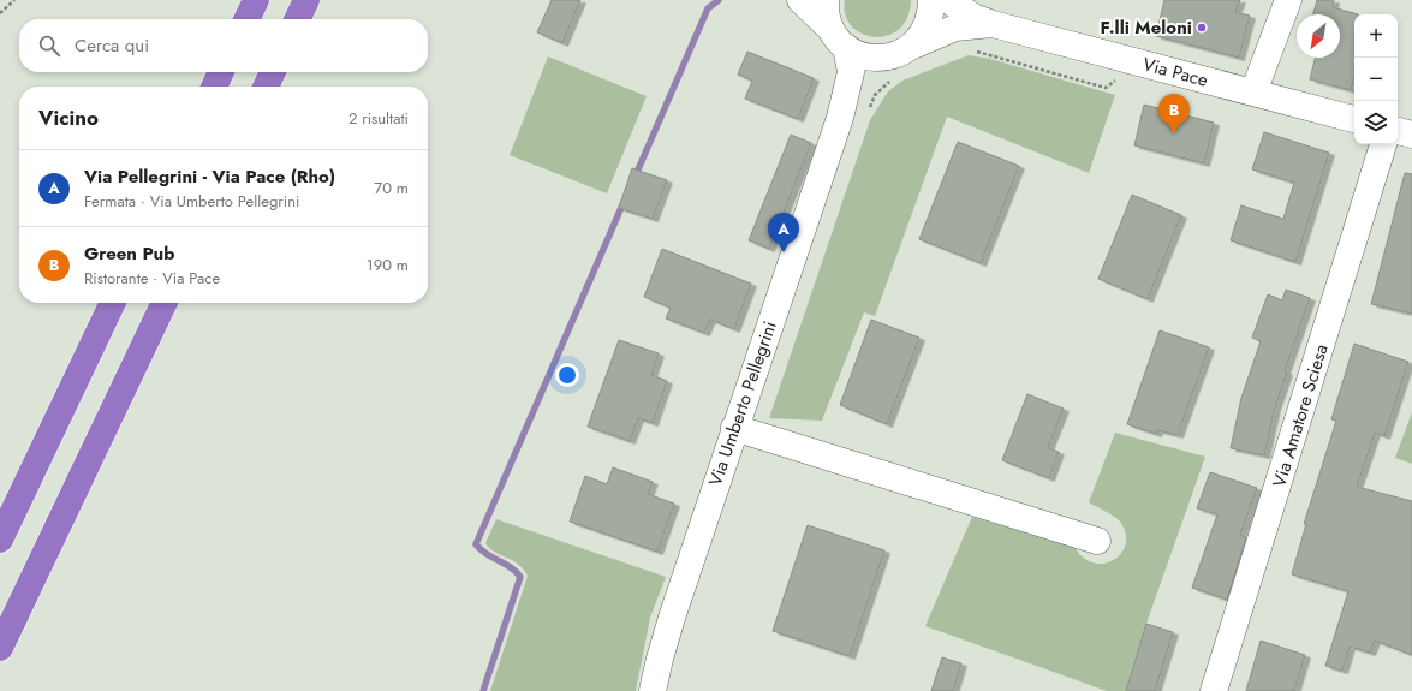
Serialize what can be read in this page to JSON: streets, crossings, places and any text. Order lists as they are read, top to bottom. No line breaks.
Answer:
{"streets":{"street":["Via Pace","Via Umberto Pellegrini","Via Amatore Sciesa"]},"places":["F.lli Meloni"],"north":"bottom left","page":{"map_buttons":["+","−"],"search":"Cerca qui","heading":["Vicino","2 risultati"],"pins":["B","A"],"list":[{"mark":"A","name":"Via Pellegrini - Via Pace (Rho)","note":"Fermata · Via Umberto Pellegrini","value":"70 m"},{"mark":"B","name":"Green Pub","note":"Ristorante · Via Pace","value":"190 m"}]}}
